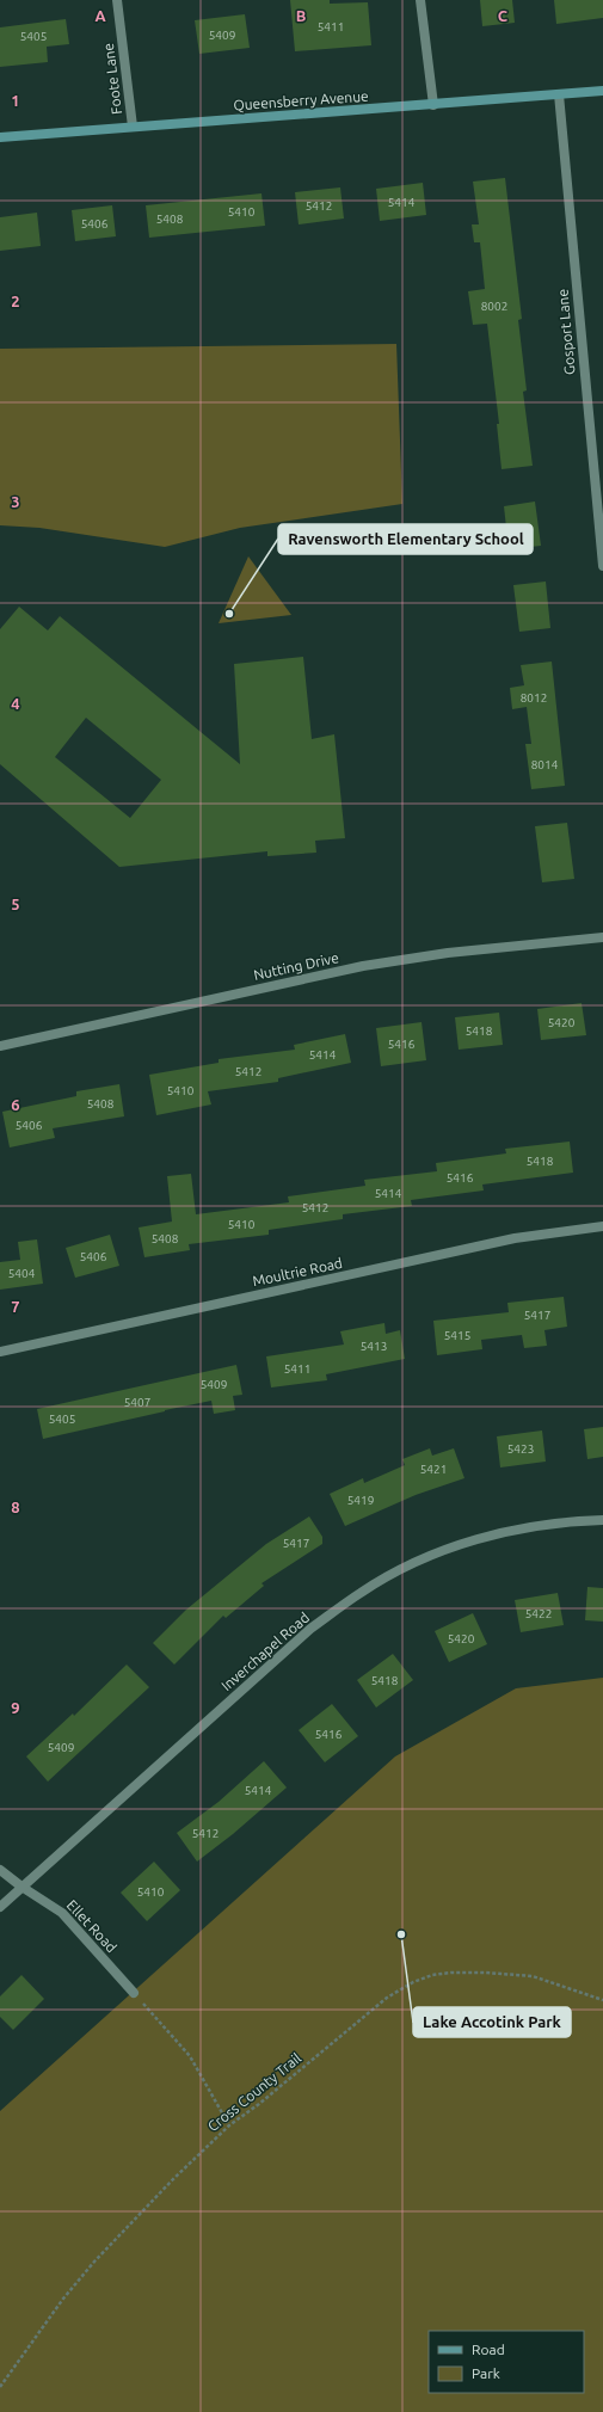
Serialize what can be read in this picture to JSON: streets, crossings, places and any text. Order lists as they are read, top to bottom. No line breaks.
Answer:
{"streets":{"street":["Foote Lane","Queensberry Avenue","Gosport Lane","Nutting Drive","Moultrie Road","Inverchapel Road","Ellet Road"],"path":["Cross County Trail"]},"crossings":[["Foote Lane","Queensberry Avenue"],["Queensberry Avenue","Gosport Lane"],["Inverchapel Road","Ellet Road"]],"places":["Ravensworth Elementary School","Lake Accotink Park"],"house_numbers":["5411","5409","5405","5414","5412","5410","5408","5406","8002","8012","8014","5420","5418","5416","5414","5412","5410","5408","5406","5418","5416","5414","5412","5410","5408","5406","5404","5417","5415","5413","5411","5409","5407","5405","5423","5421","5419","5417","5422","5420","5418","5416","5409","5414","5412","5410"],"legend":["Road","Park"],"grid":{"columns":["A","B","C"],"rows":["1","2","3","4","5","6","7","8","9"]}}
